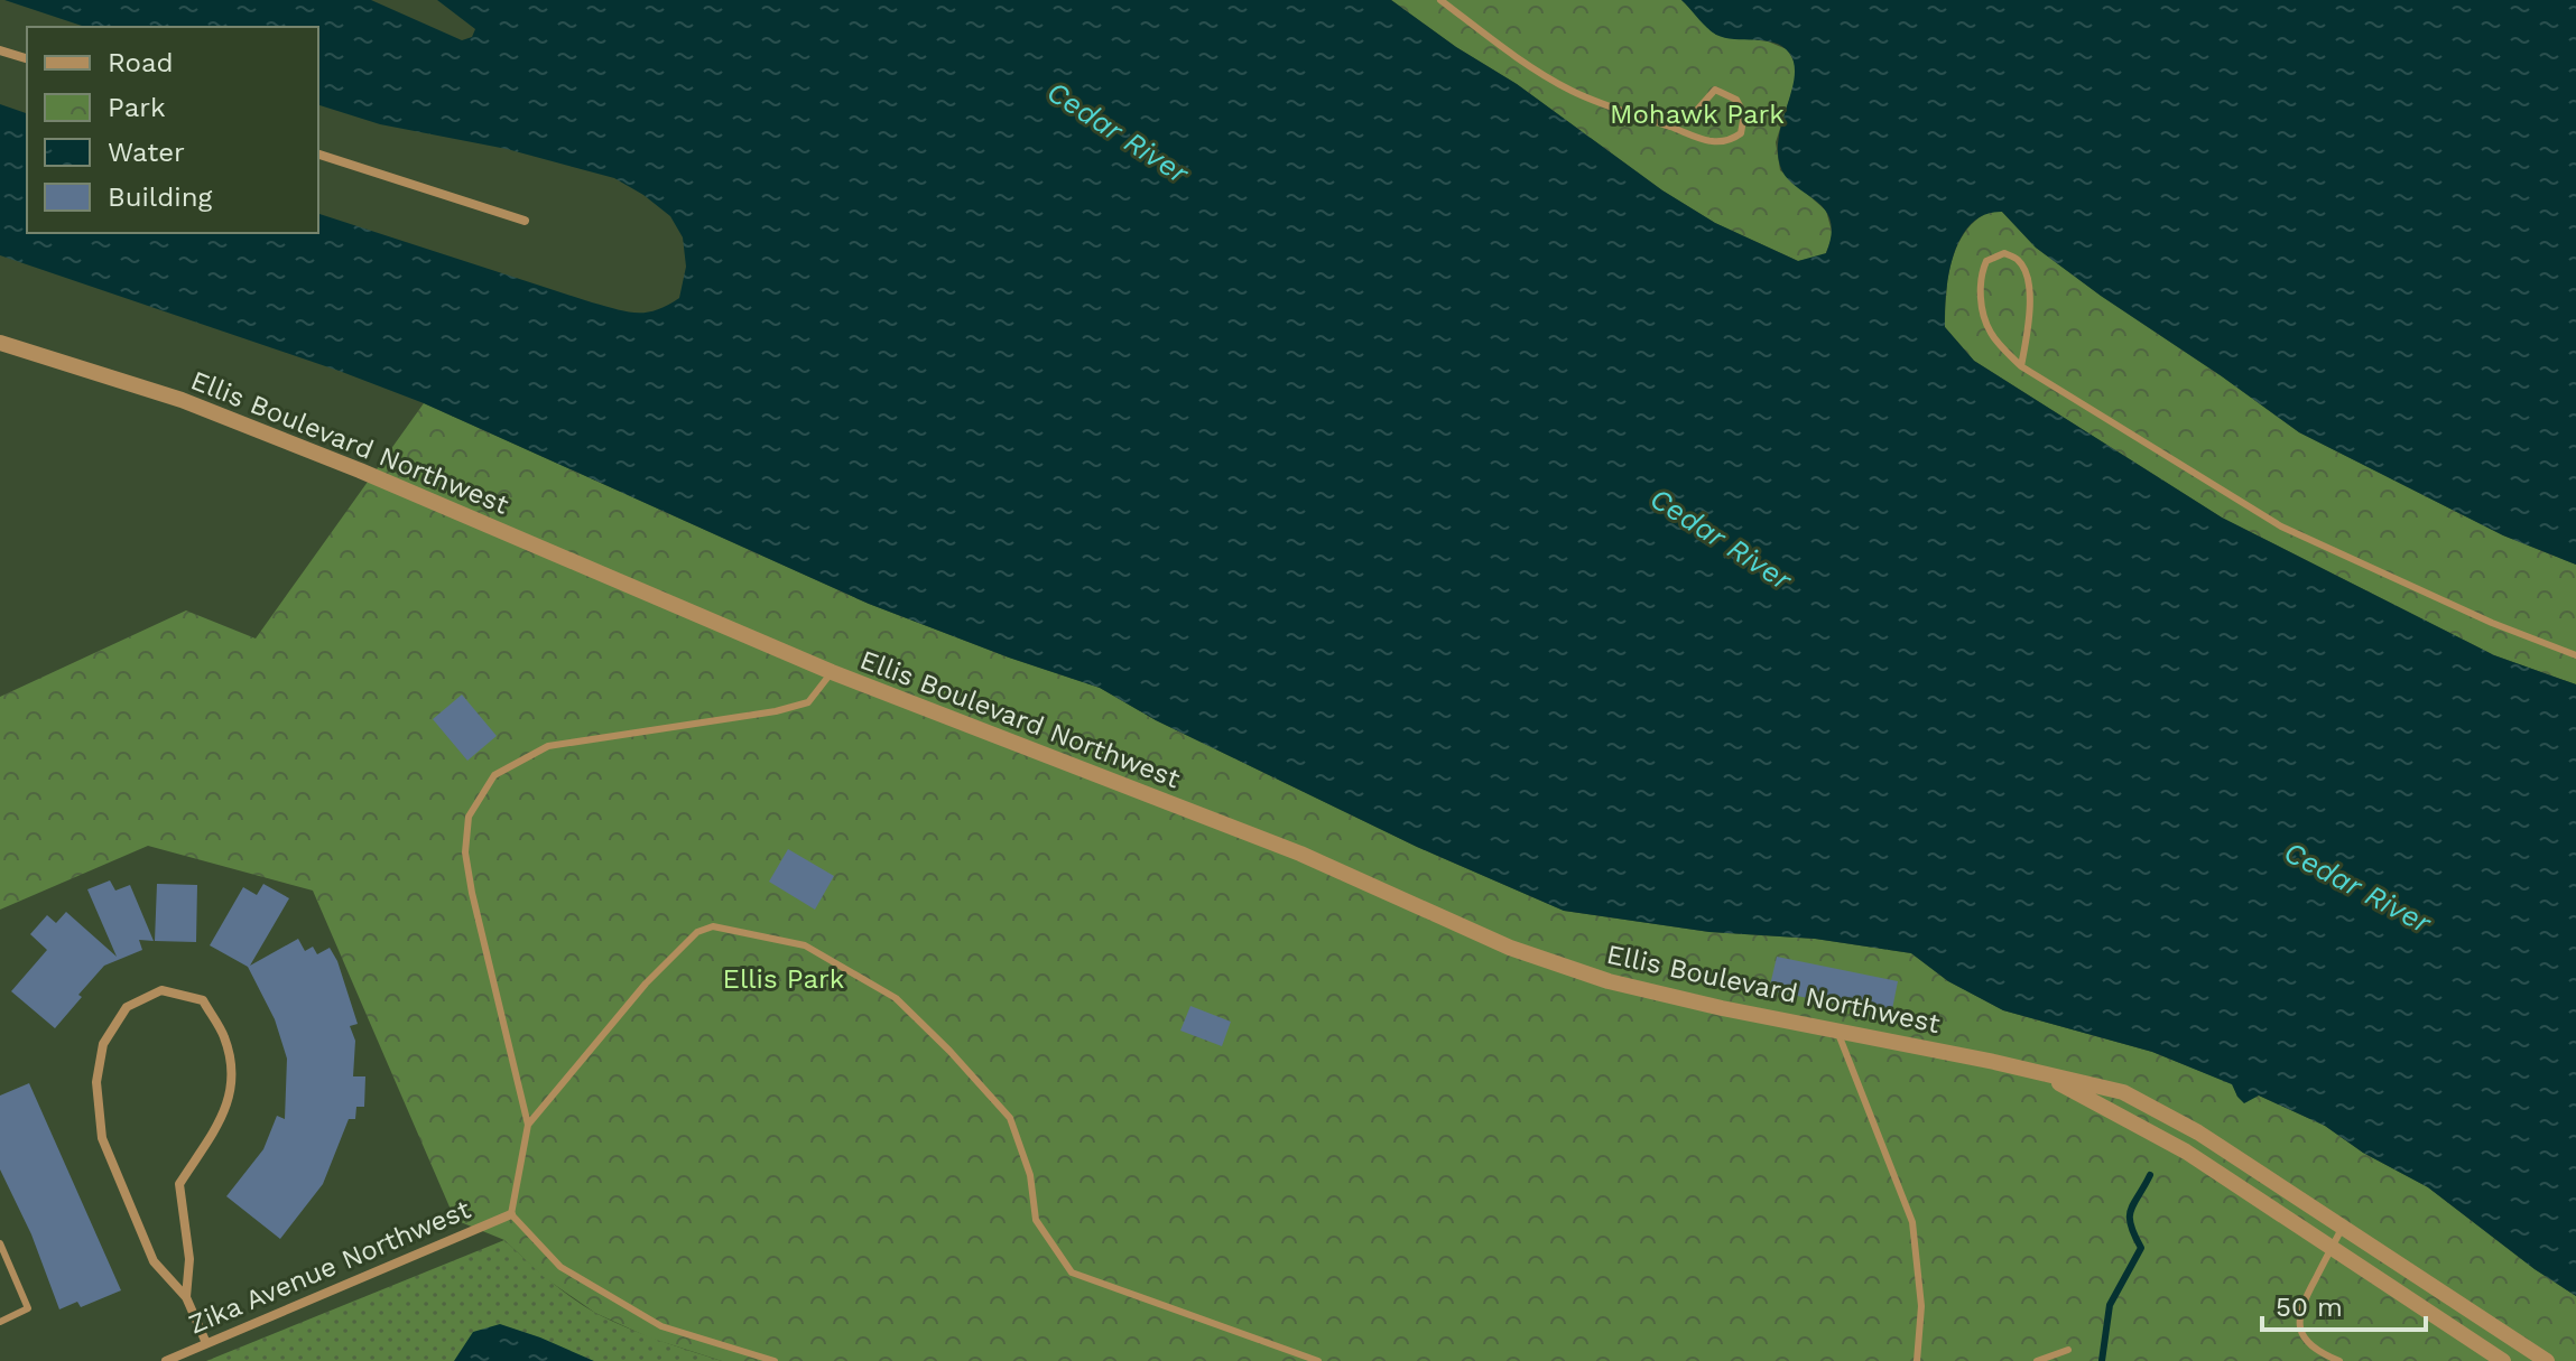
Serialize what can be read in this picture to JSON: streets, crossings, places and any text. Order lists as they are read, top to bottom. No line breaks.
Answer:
{"streets":{"street":["Ellis Boulevard Northwest","Zika Avenue Northwest"]},"water":["Cedar River"],"parks":["Mohawk Park","Ellis Park"],"legend":["Road","Park","Water","Building"],"scale_bar":"50 m"}
